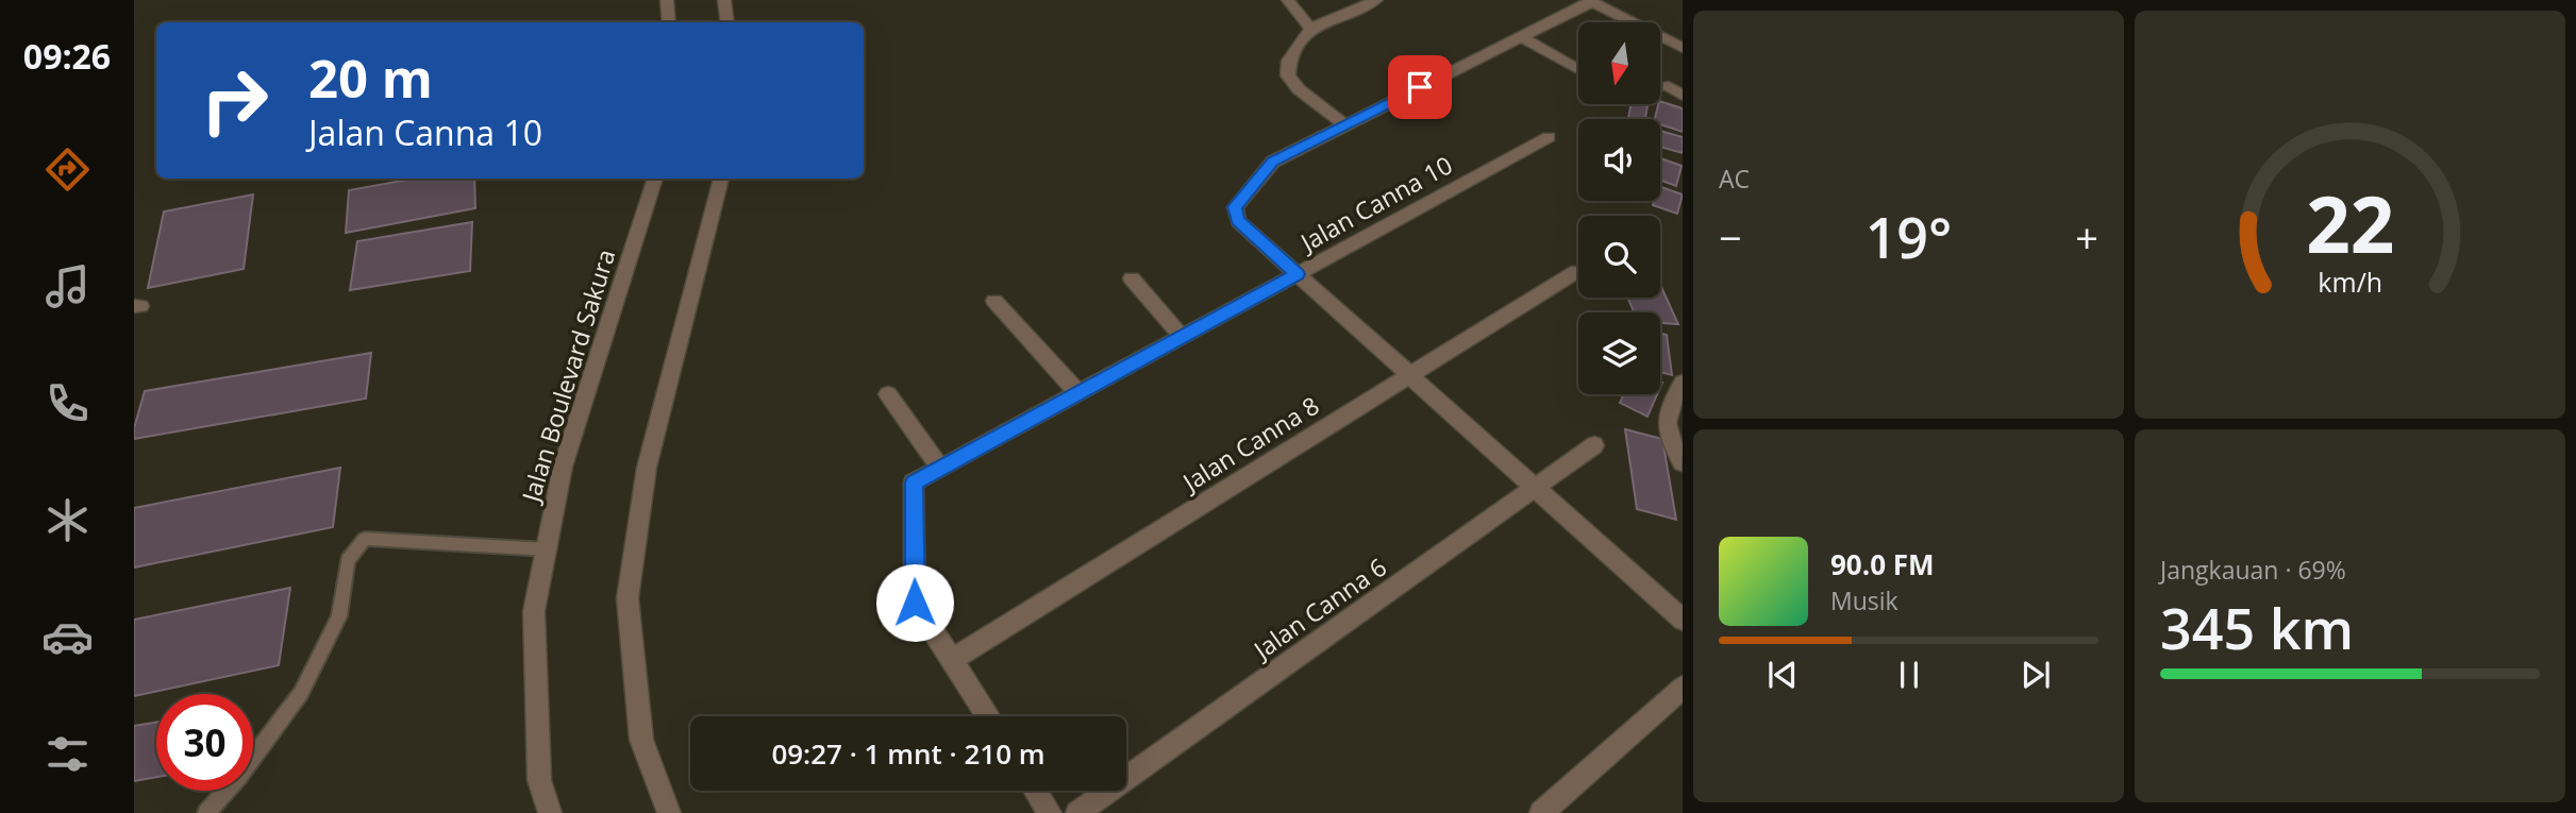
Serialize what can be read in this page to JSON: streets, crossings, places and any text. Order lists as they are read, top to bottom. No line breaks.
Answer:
{"streets":{"street":["Jalan Canna 10","Jalan Boulevard Sakura","Jalan Canna 8","Jalan Canna 6"]},"crossings":[["Jalan Canna 10","Jalan Canna 8"]],"north":"bottom","page":{"tabs":"09:26","tile":["AC",["Jangkauan · 69%","345 km"]],"turn":["20 m","Jalan Canna 10"],"heat":["−","19°","+"],"song":["90.0 FM","Musik"],"limit":"30","trip":"09:27 · 1 mnt · 210 m","gauge":["22","km/h"]}}
